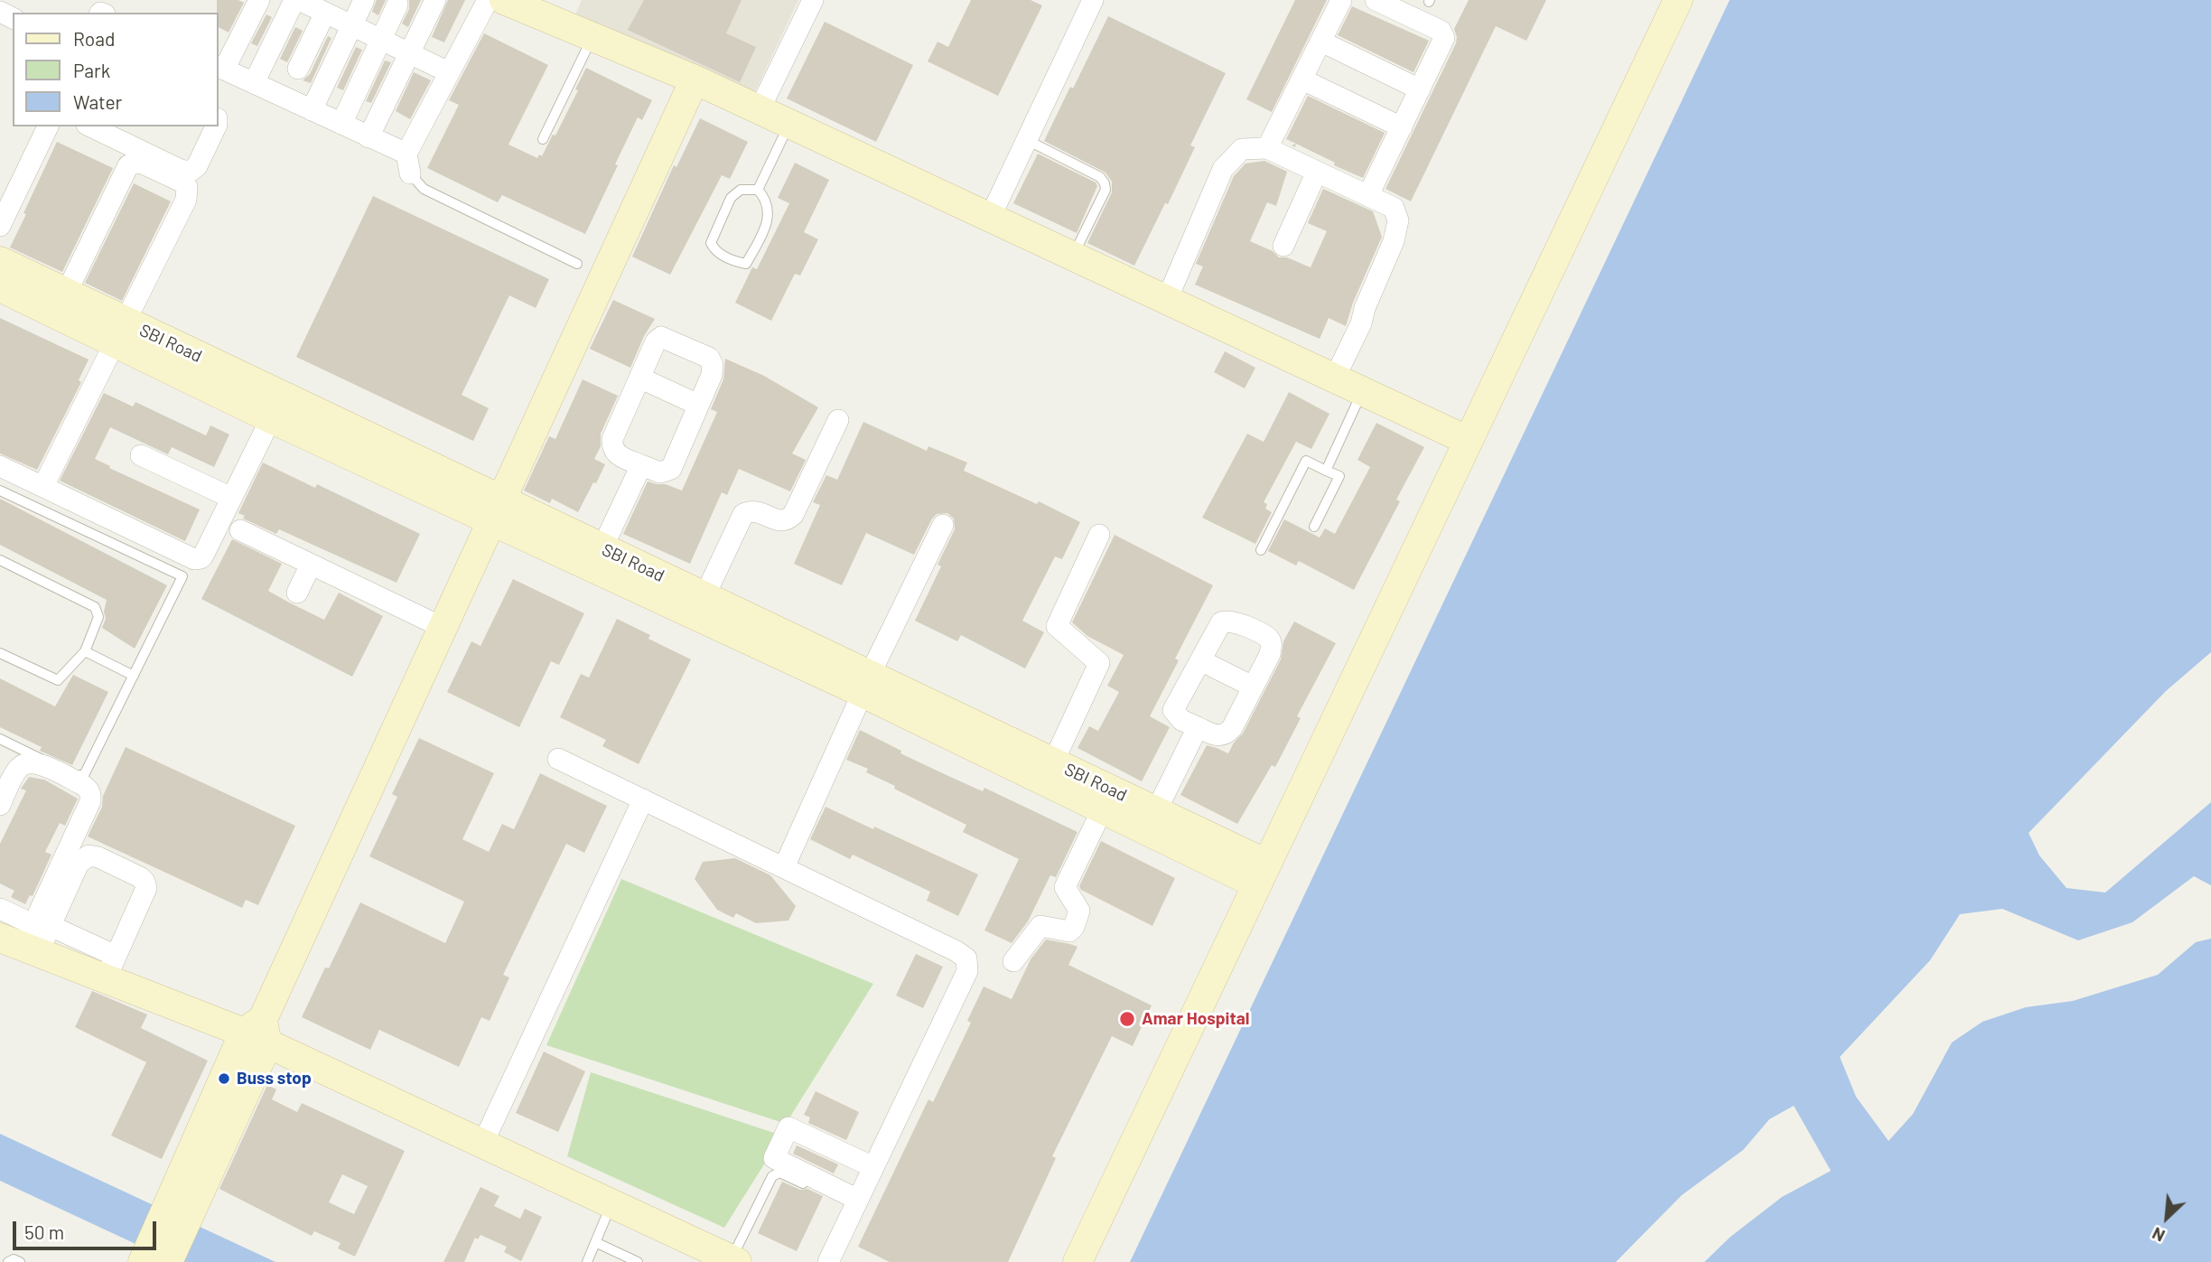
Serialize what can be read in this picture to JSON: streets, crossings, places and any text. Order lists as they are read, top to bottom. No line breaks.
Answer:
{"streets":{"street":["SBI Road"]},"places":["Amar Hospital","Buss stop"],"legend":["Road","Park","Water"],"scale_bar":"50 m","north":"bottom left"}
